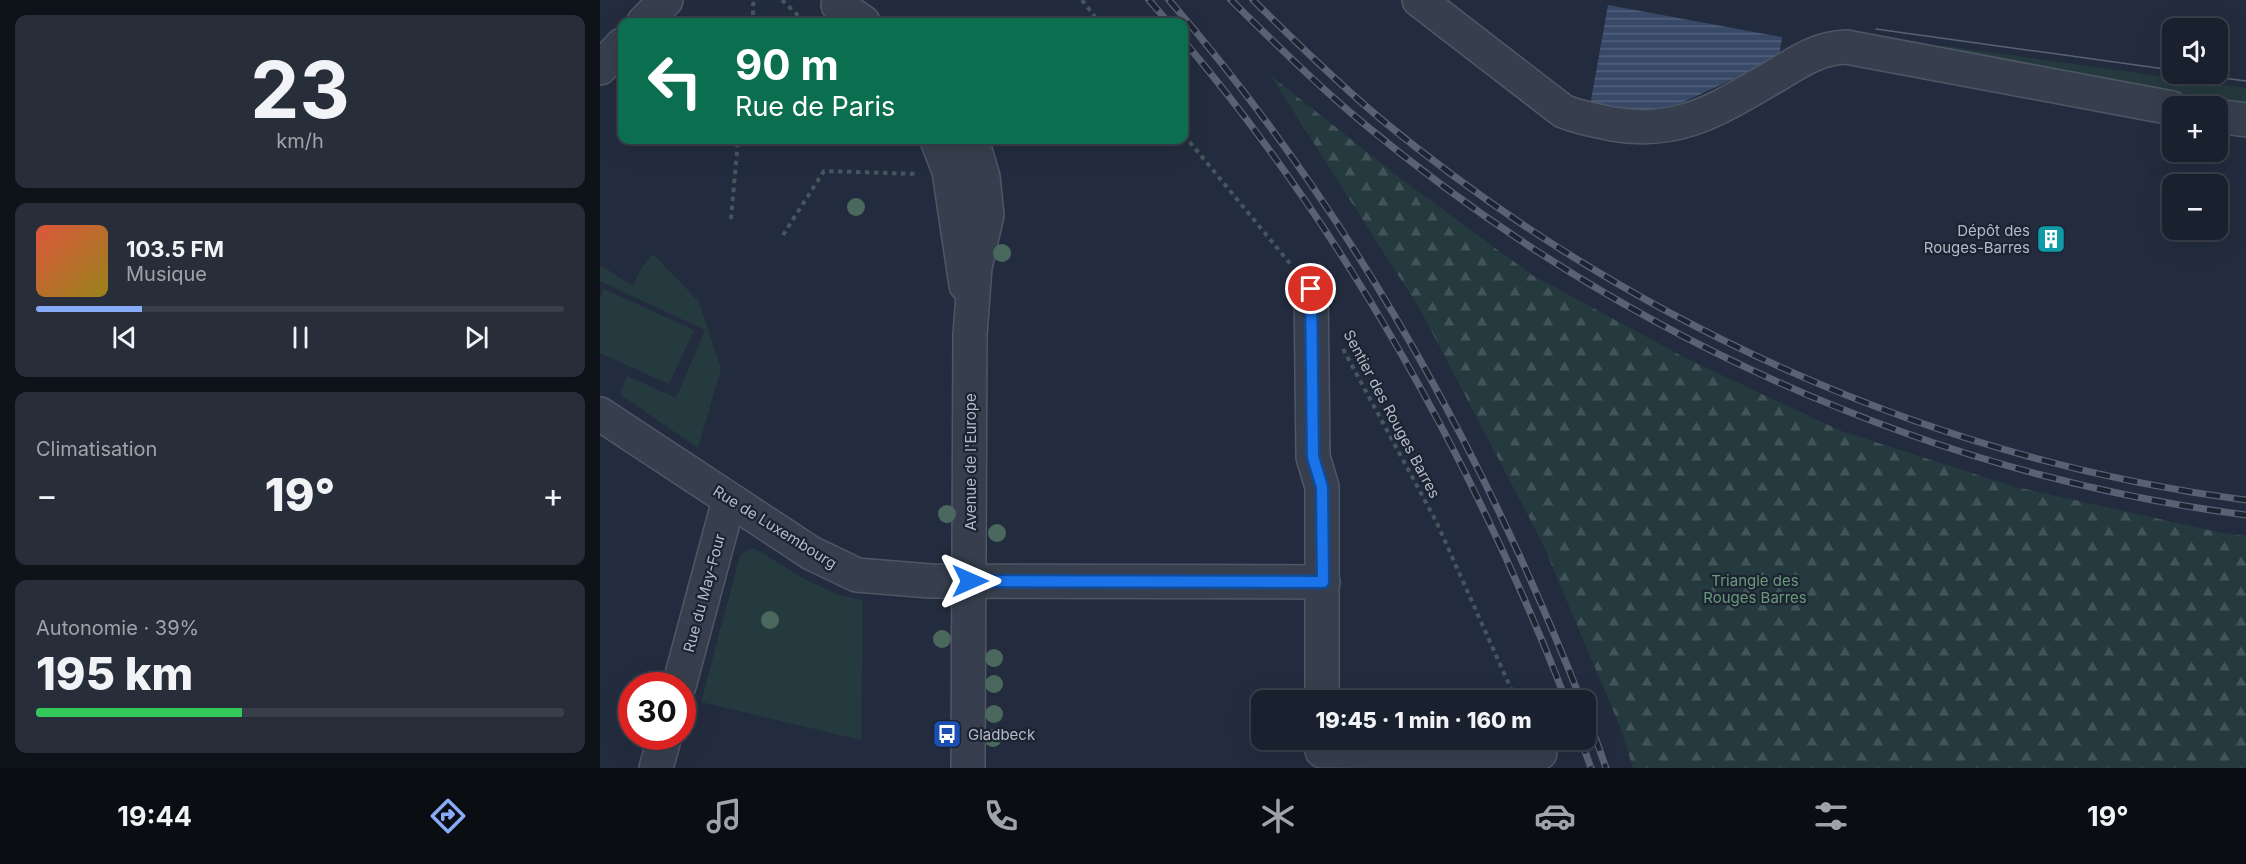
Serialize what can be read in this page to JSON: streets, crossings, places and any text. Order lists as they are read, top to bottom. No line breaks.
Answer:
{"streets":{"street":["Avenue de l'Europe","Rue de Luxembourg","Rue du May-Four"],"path":["Sentier des Rouges Barres"]},"crossings":[["Avenue de l'Europe","Rue de Luxembourg"],["Rue de Luxembourg","Rue du May-Four"]],"parks":["Triangle des Rouges Barres"],"places":{"building":["Dépôt des Rouges-Barres"],"bus stop":["Gladbeck"]},"page":{"tile":[["23","km/h"],"Climatisation",["Autonomie · 39%","195 km"]],"map_buttons":["+","−"],"turn":["90 m","Rue de Paris"],"song":["103.5 FM","Musique"],"heat":["−","19°","+"],"limit":"30","trip":"19:45 · 1 min · 160 m","tabs":["19:44","19°"]}}
